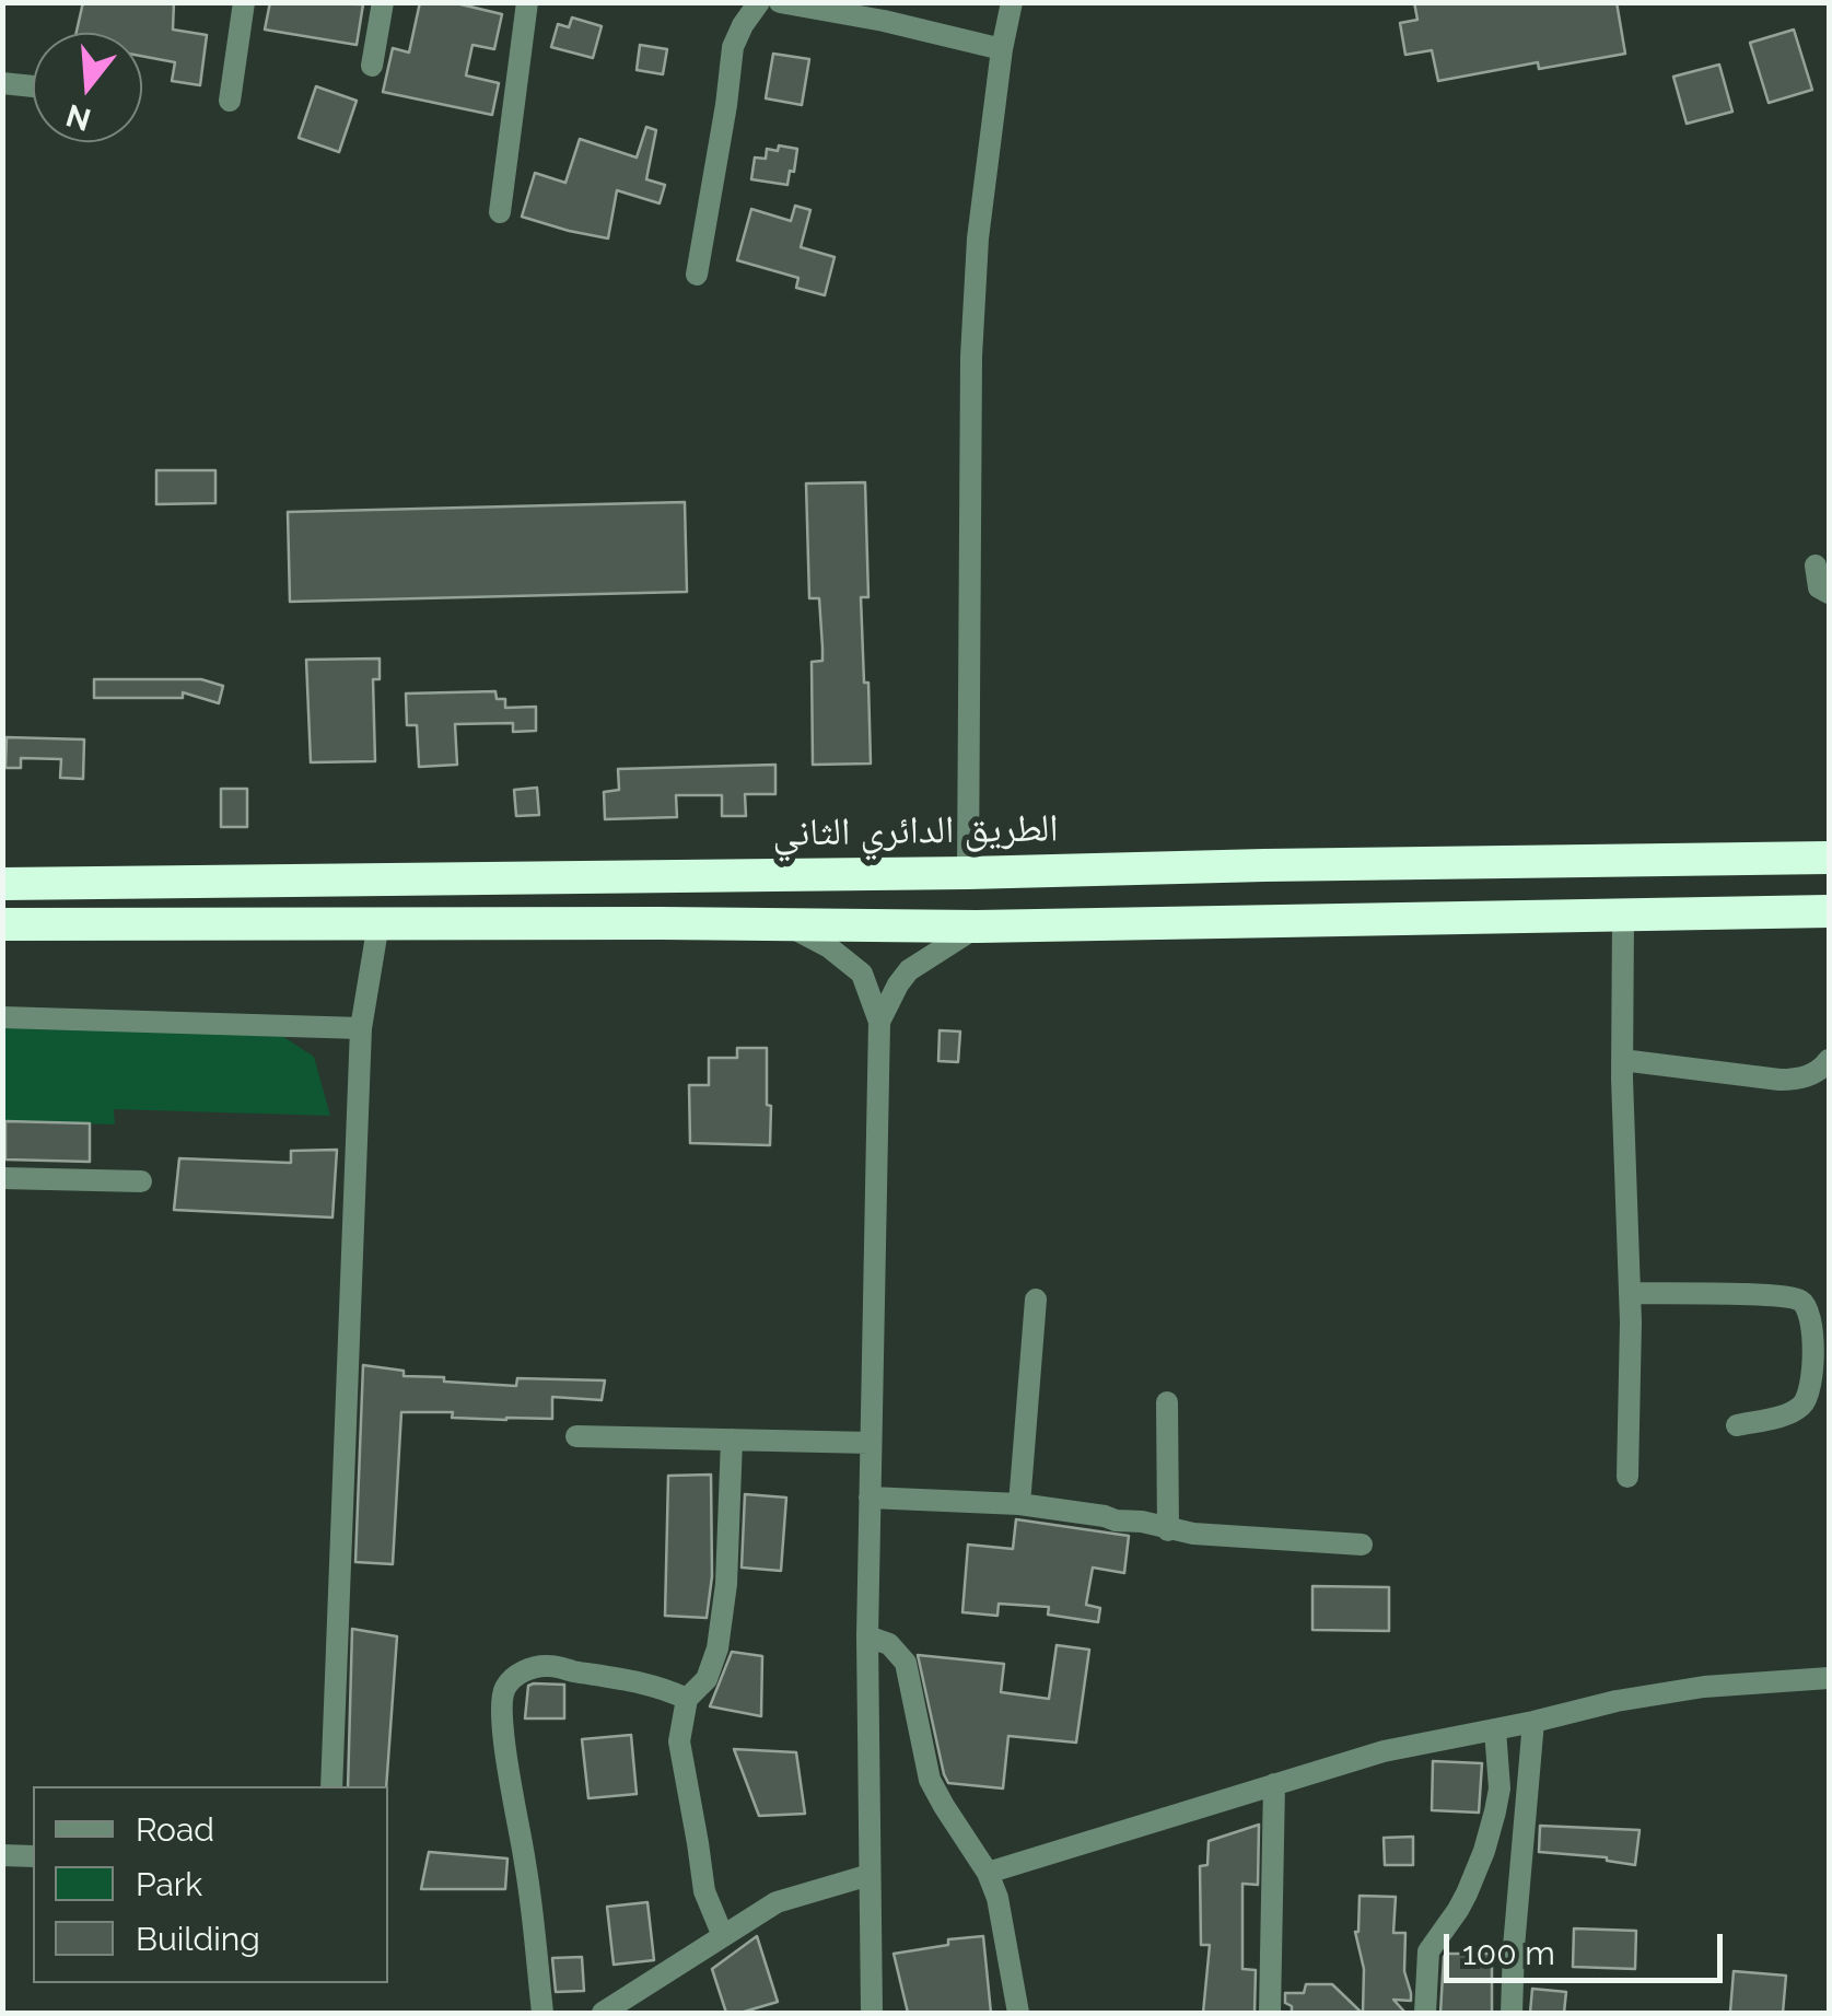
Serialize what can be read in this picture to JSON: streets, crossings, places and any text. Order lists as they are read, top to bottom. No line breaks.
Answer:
{"streets":{"highway":["الطريق الدائري الثاني"]},"legend":["Road","Park","Building"],"scale_bar":"100 m","north":"bottom"}
